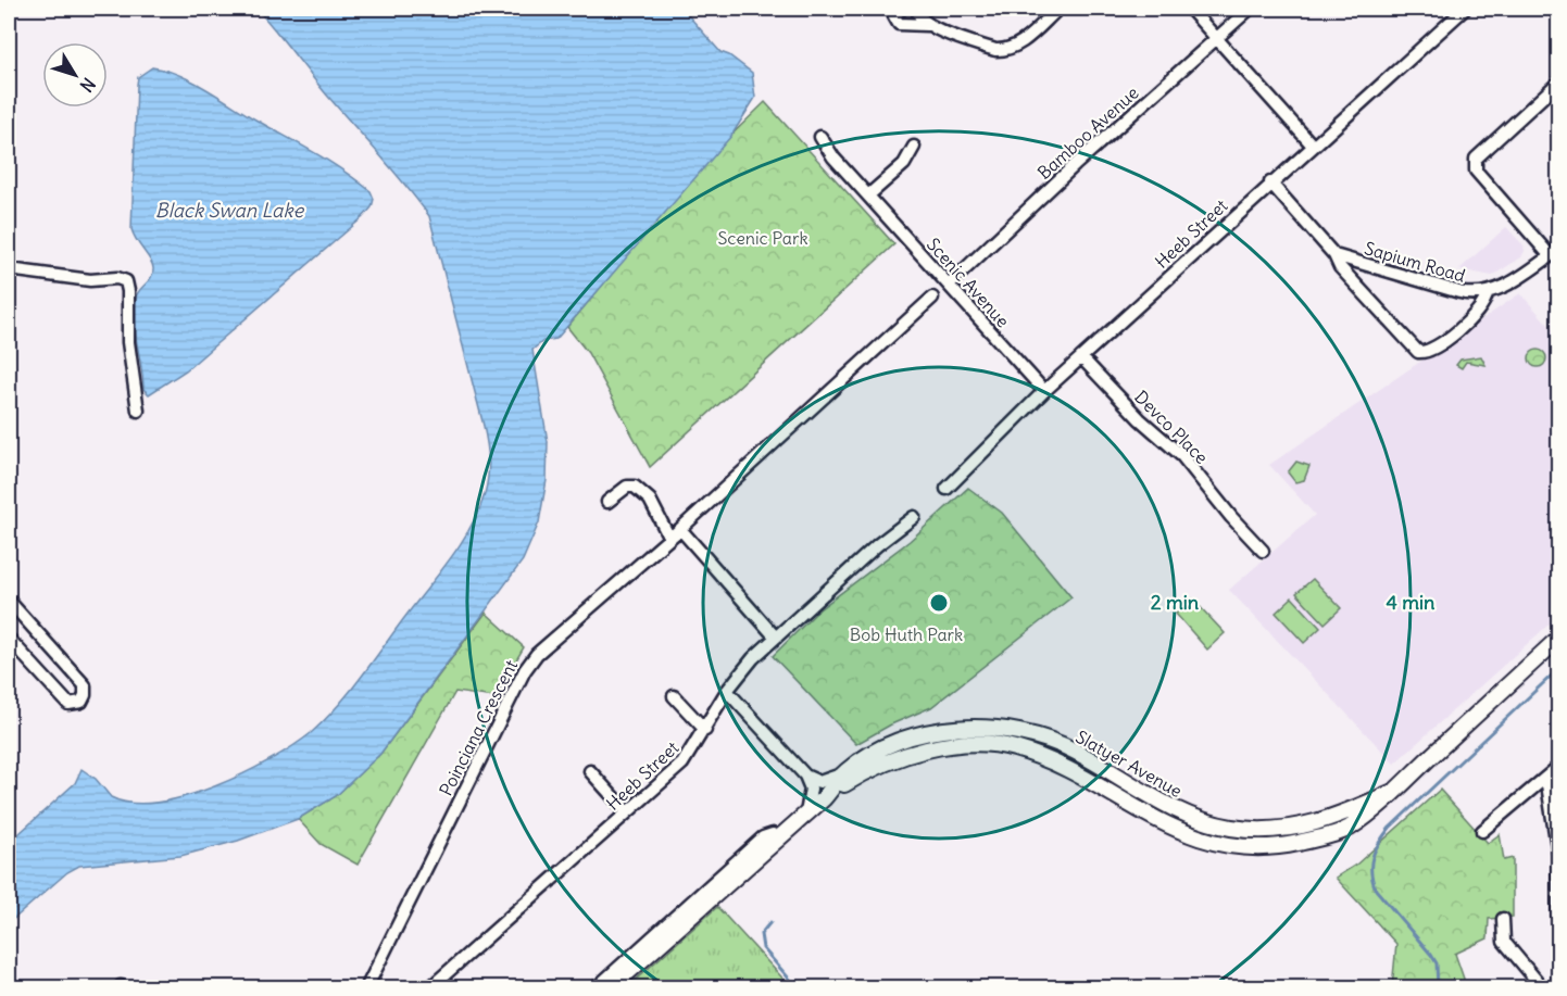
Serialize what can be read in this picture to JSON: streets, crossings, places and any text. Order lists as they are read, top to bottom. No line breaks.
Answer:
{"streets":{"main road":["Slatyer Avenue"],"street":["Bamboo Avenue","Heeb Street","Sapium Road","Scenic Avenue","Devco Place","Poinciana Crescent"]},"crossings":[["Bamboo Avenue","Scenic Avenue"],["Heeb Street","Sapium Road"],["Heeb Street","Scenic Avenue"],["Heeb Street","Devco Place"]],"water":["Black Swan Lake"],"parks":["Scenic Park","Bob Huth Park"],"north":"bottom right","rings":["2 min","4 min"]}
